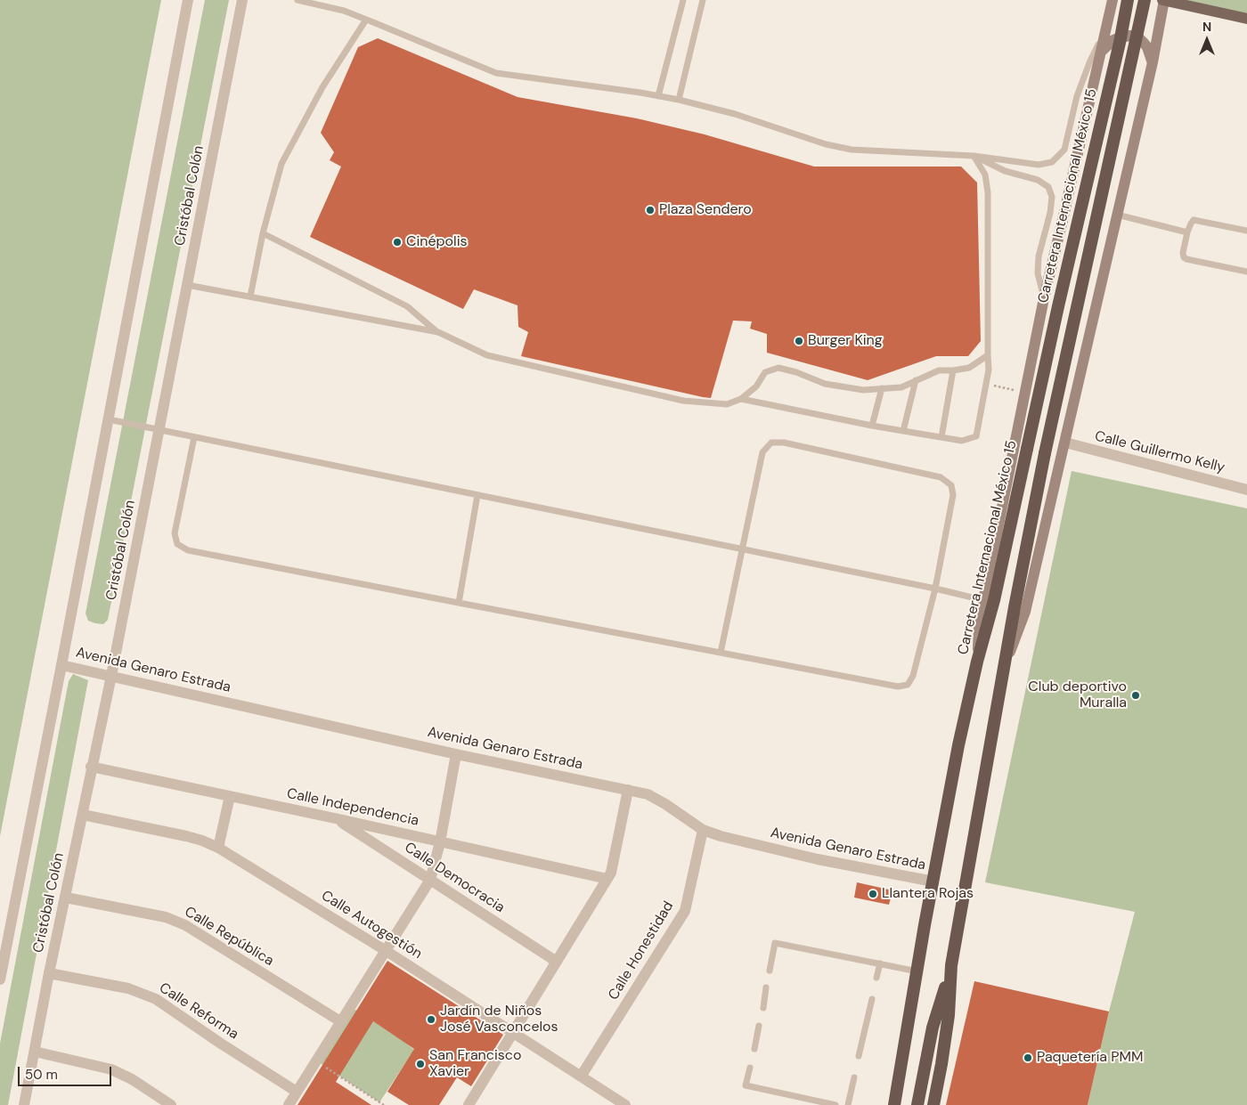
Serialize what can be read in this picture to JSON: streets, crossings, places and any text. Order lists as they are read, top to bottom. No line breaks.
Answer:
{"streets":{"highway":["Carretera Internacional México 15"],"street":["Cristóbal Colón","Calle Guillermo Kelly","Avenida Genaro Estrada","Calle Independencia","Calle Democracia","Calle Autogestión","Calle República","Calle Honestidad","Calle Reforma"]},"crossings":[["Cristóbal Colón","Avenida Genaro Estrada"],["Cristóbal Colón","Calle Independencia"],["Cristóbal Colón","Calle Autogestión"],["Cristóbal Colón","Calle República"],["Cristóbal Colón","Calle Reforma"],["Carretera Internacional México 15","Avenida Genaro Estrada"],["Avenida Genaro Estrada","Calle Honestidad"],["Calle Independencia","Calle Democracia"],["Calle Autogestión","Calle Honestidad"]],"places":["Plaza Sendero","Cinépolis","Burger King","Club deportivo Muralla","Llantera Rojas","Jardín de Niños José Vasconcelos","Paquetería PMM","San Francisco Xavier"],"scale_bar":"50 m","north":"top"}
